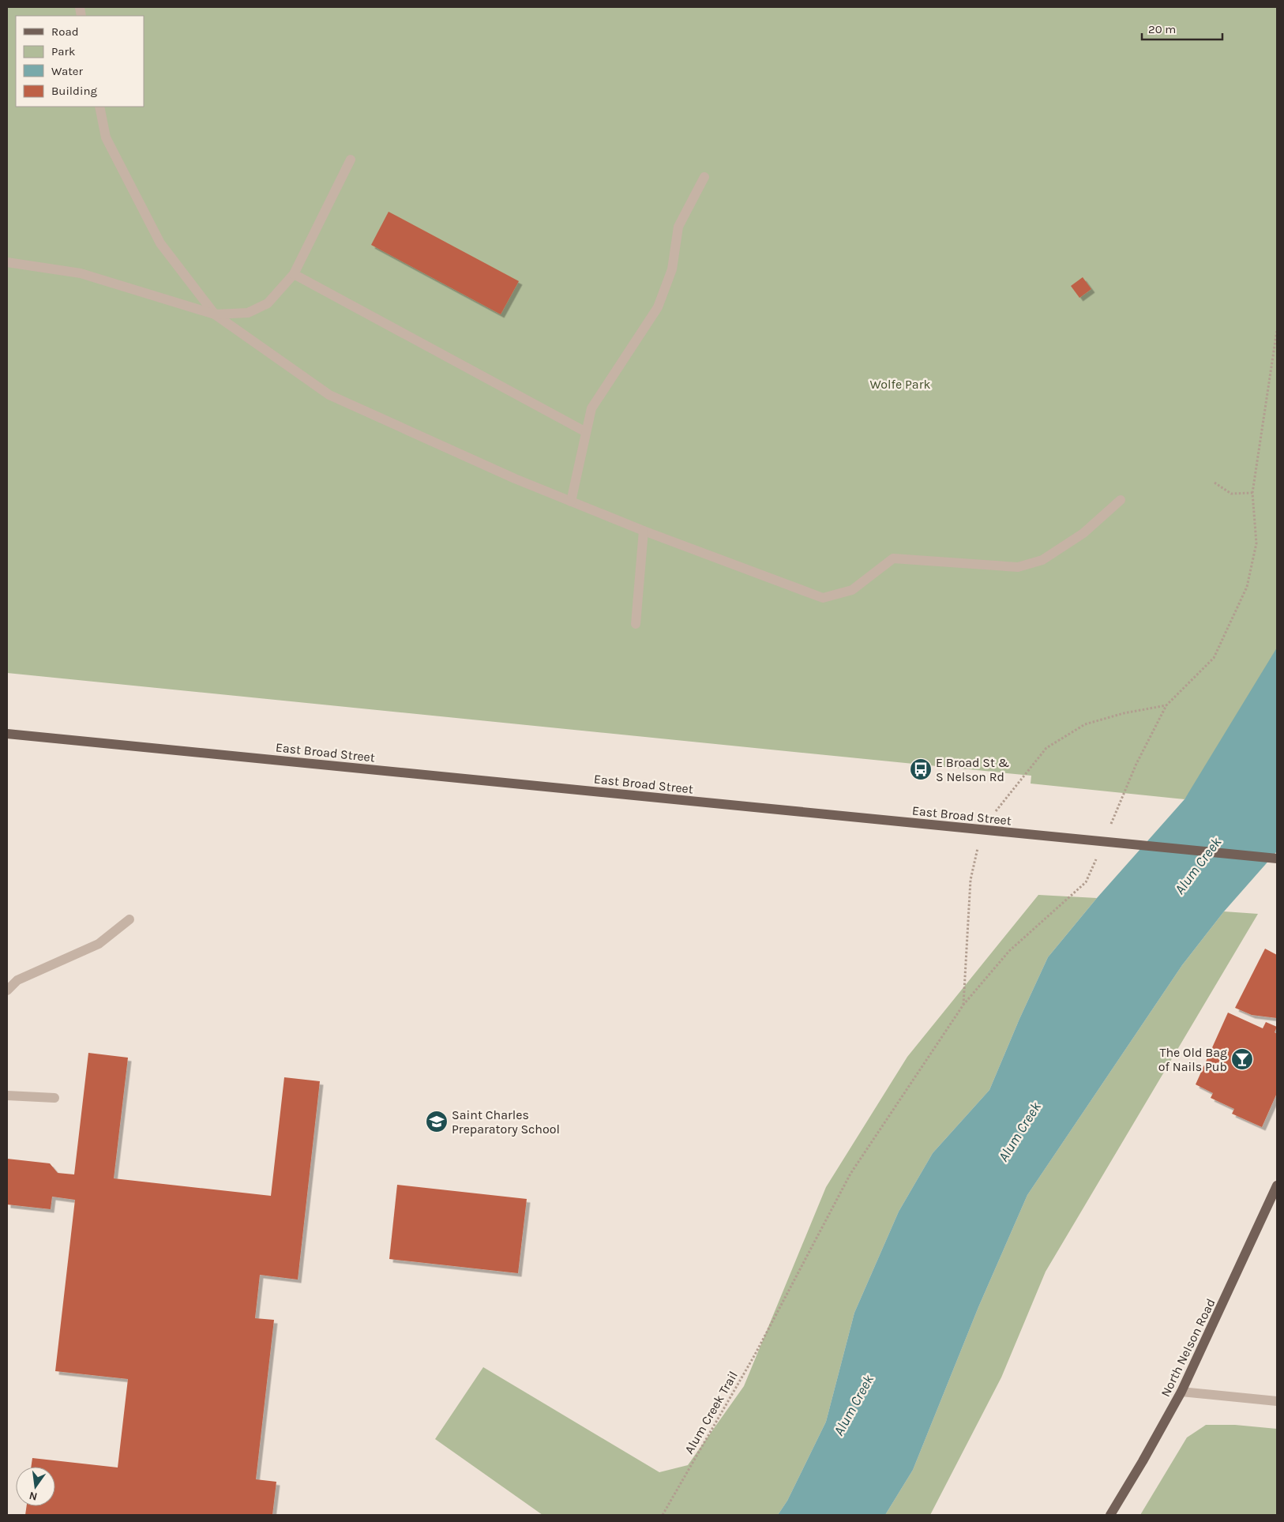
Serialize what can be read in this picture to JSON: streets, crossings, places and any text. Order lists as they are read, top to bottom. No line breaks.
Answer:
{"streets":{"main road":["East Broad Street","North Nelson Road"],"path":["Alum Creek Trail"]},"water":["Alum Creek"],"parks":["Wolfe Park"],"places":{"bus stop":["E Broad St & S Nelson Rd"],"bar":["The Old Bag of Nails Pub"],"school or university":["Saint Charles Preparatory School"]},"legend":["Road","Park","Water","Building"],"scale_bar":"20 m","north":"bottom"}
